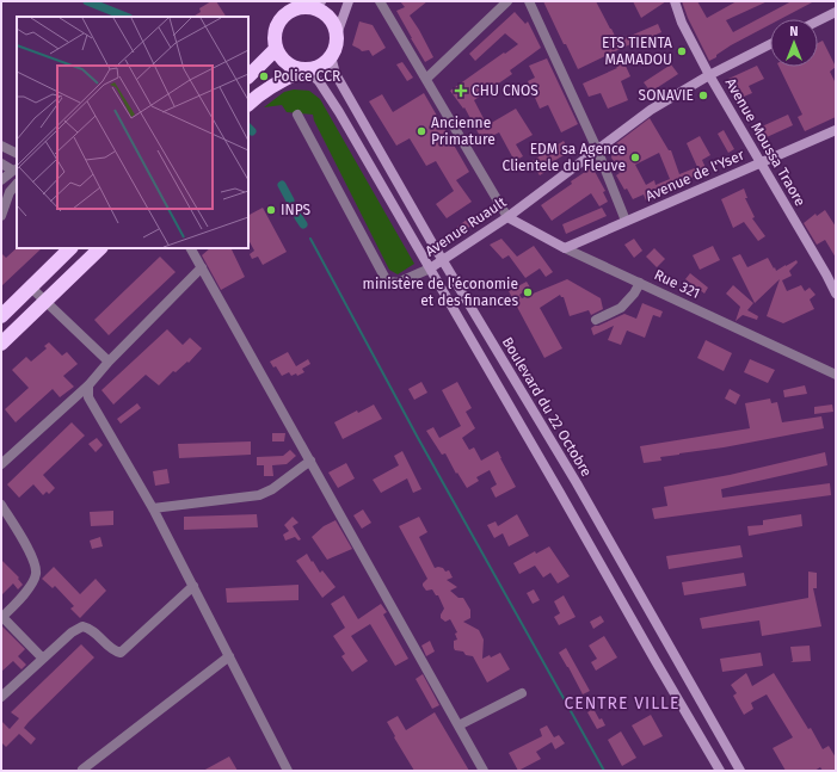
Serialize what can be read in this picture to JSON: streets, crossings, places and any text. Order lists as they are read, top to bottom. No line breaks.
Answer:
{"streets":{"main road":["Avenue Moussa Traore","Avenue de l'Yser","Avenue Ruault","Rue 321","Boulevard du 22 Octobre"]},"crossings":[["Avenue Moussa Traore","Avenue de l'Yser"],["Avenue Moussa Traore","Avenue Ruault"],["Avenue de l'Yser","Rue 321"],["Avenue Ruault","Rue 321"],["Avenue Ruault","Boulevard du 22 Octobre"]],"districts":["CENTRE VILLE"],"places":{"other":["ETS TIENTA MAMADOU","Police CCR","SONAVIE","Ancienne Primature","EDM sa Agence Clientele du Fleuve","INPS","ministère de l'économie et des finances"],"health":["CHU CNOS"]},"north":"top"}
